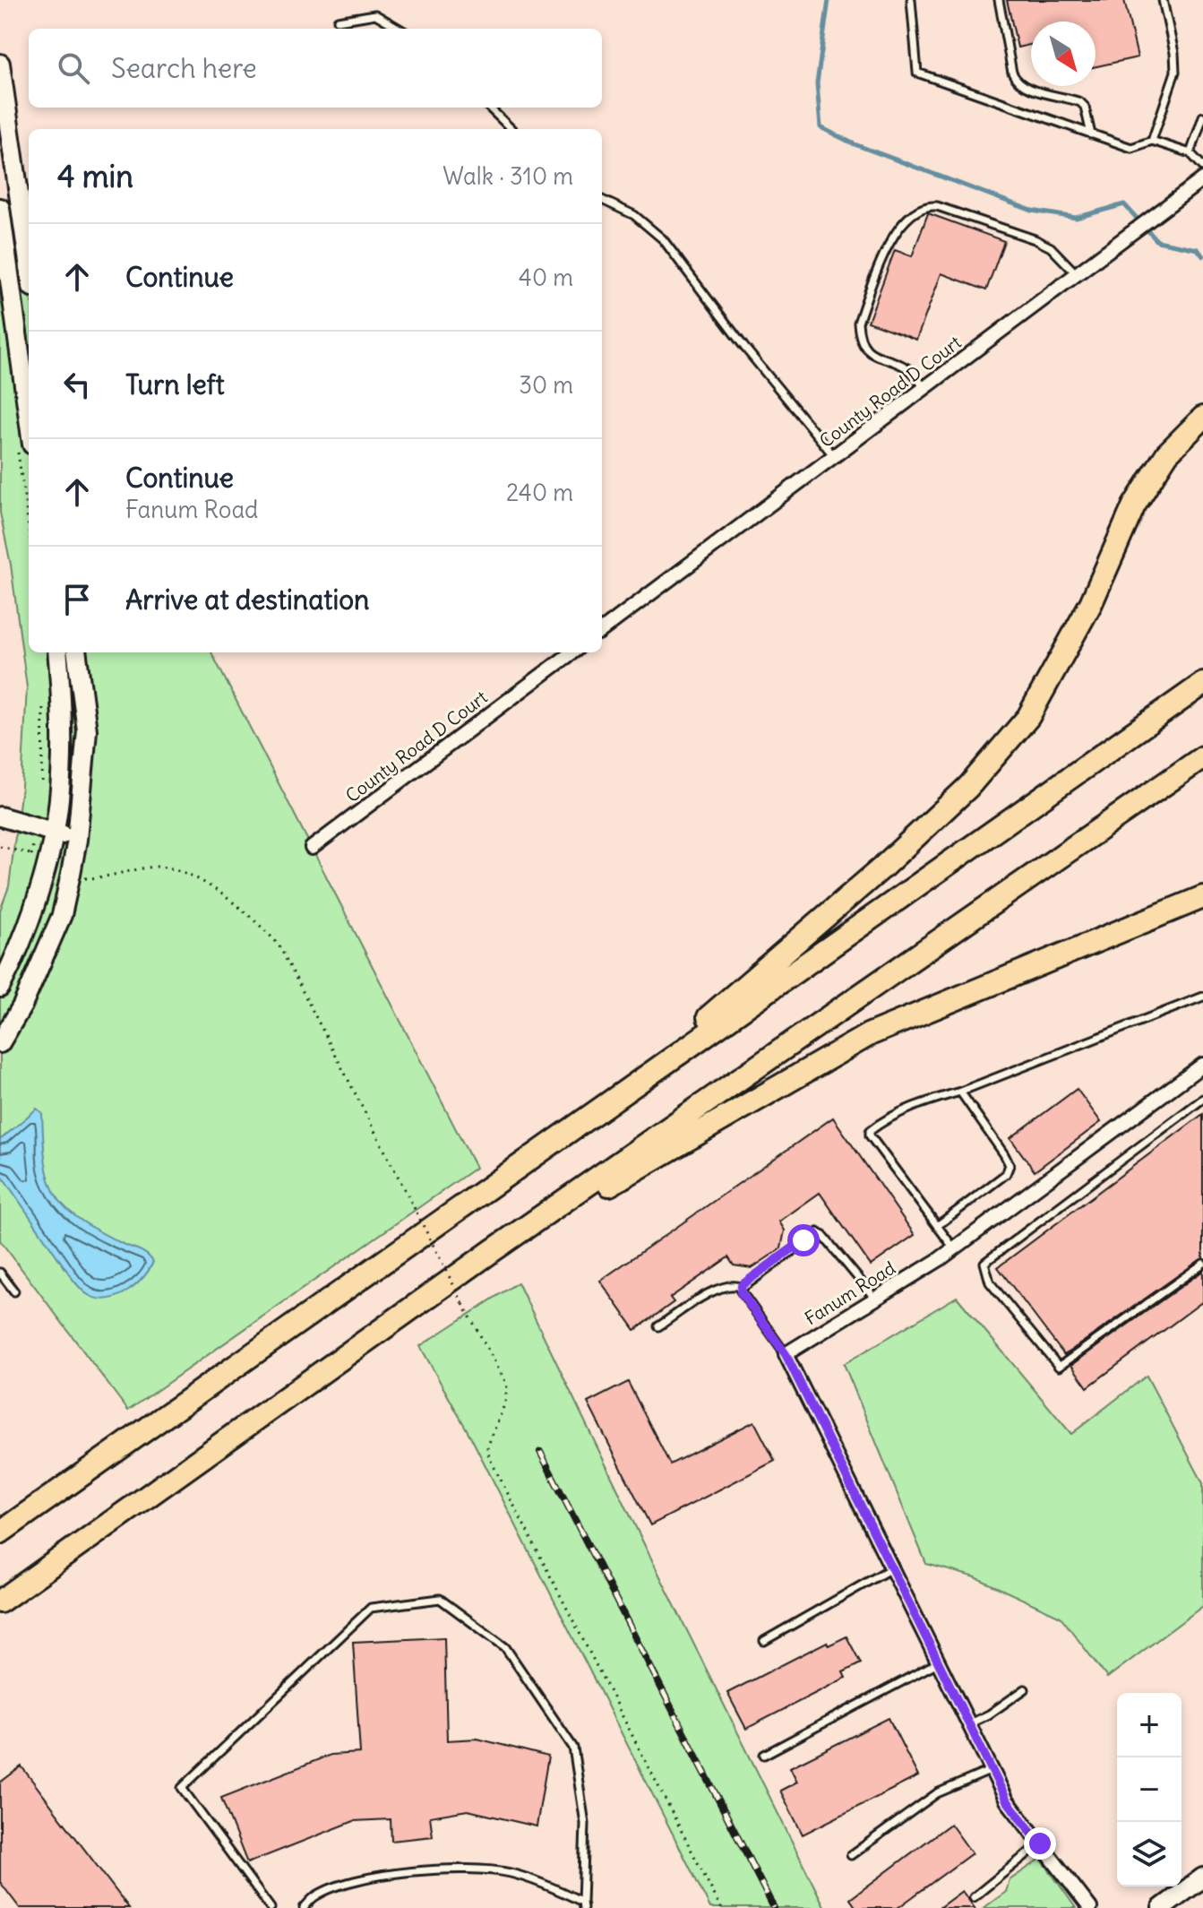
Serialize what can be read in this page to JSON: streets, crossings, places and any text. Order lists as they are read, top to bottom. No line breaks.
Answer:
{"streets":{"street":["County Road D Court","Fanum Road"]},"north":"bottom right","page":{"search":"Search here","heading":["4 min","Walk · 310 m"],"list":[["Continue","40 m"],["Turn left","30 m"],["Continue","Fanum Road","240 m"],"Arrive at destination"],"map_buttons":["+","−"]}}
